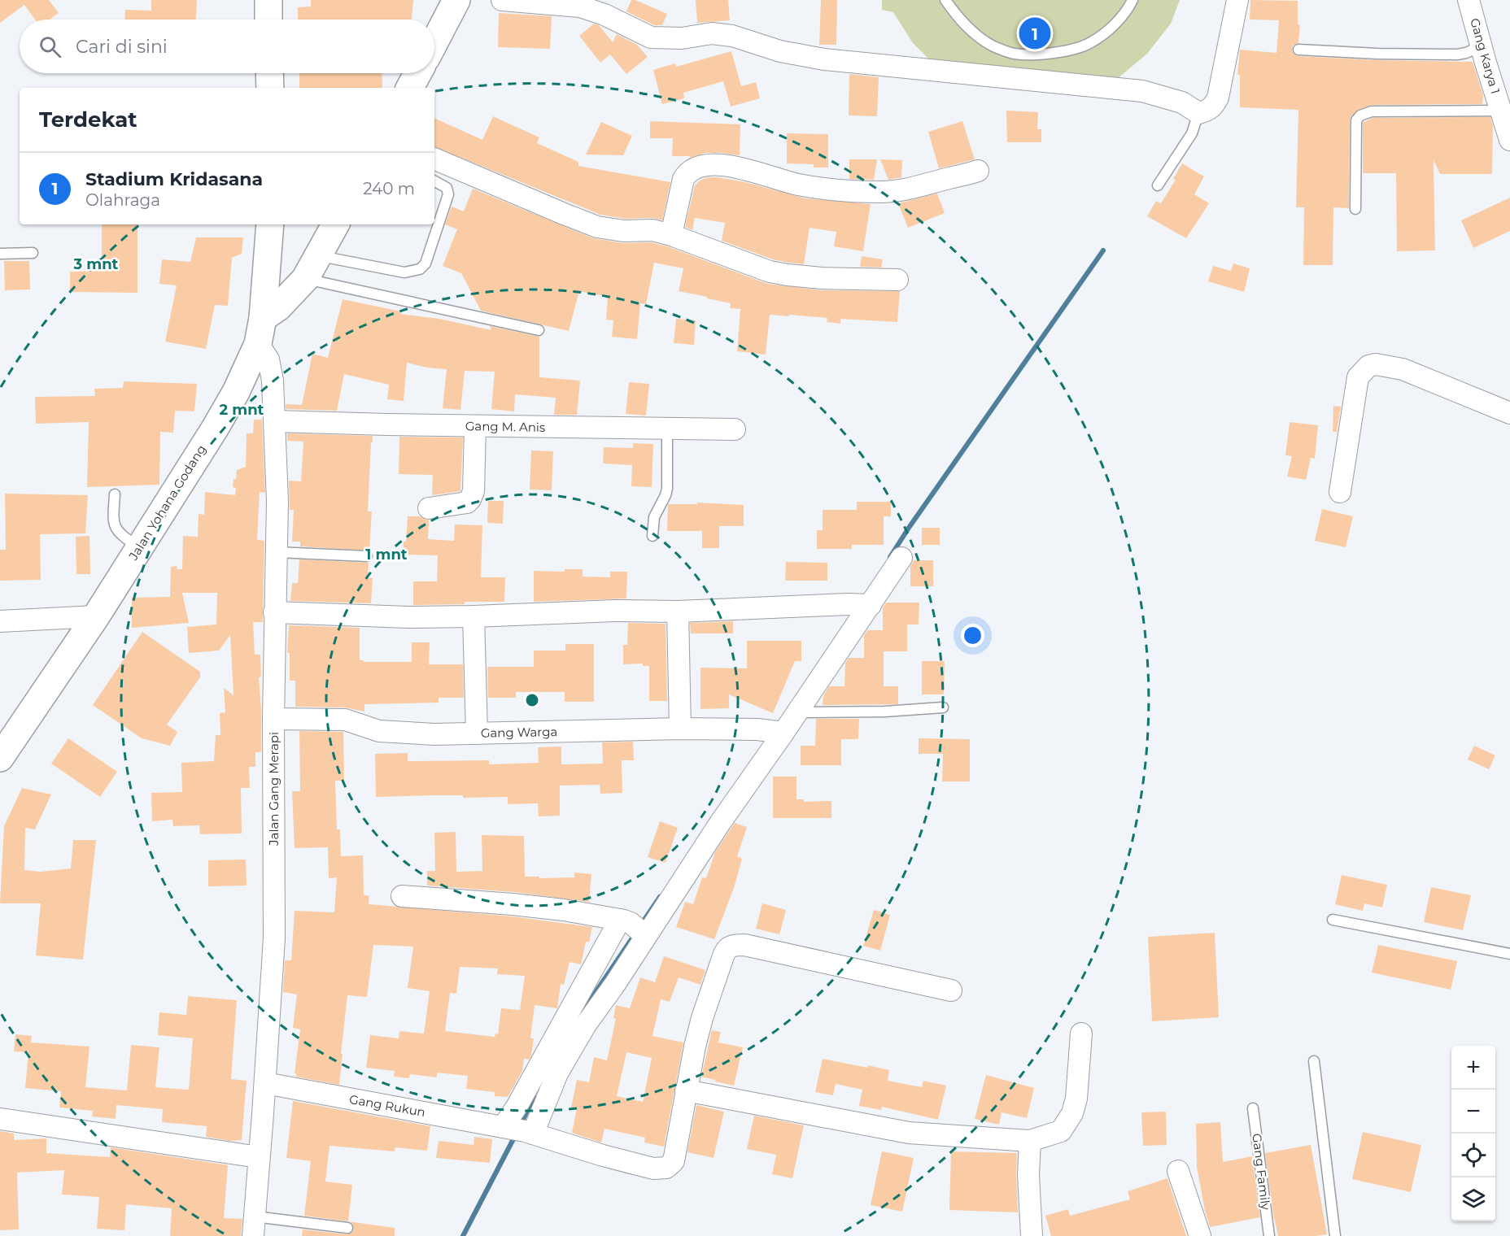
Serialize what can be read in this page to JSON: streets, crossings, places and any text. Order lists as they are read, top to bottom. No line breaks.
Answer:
{"streets":{"main road":["Jalan Yohana Godang"],"street":["Gang Karya 1","Gang M. Anis","Gang Warga","Jalan Gang Merapi","Gang Rukun"],"lane":["Gang Family"]},"crossings":[["Gang M. Anis","Jalan Gang Merapi"],["Jalan Yohana Godang","Jalan Gang Merapi"],["Gang Warga","Jalan Gang Merapi"],["Jalan Gang Merapi","Gang Rukun"]],"page":{"pins":"1","search":"Cari di sini","heading":"Terdekat","list":[{"mark":"1","name":"Stadium Kridasana","note":"Olahraga","value":"240 m"}],"map_buttons":["+","−"]},"rings":["3 mnt","2 mnt","1 mnt"]}
